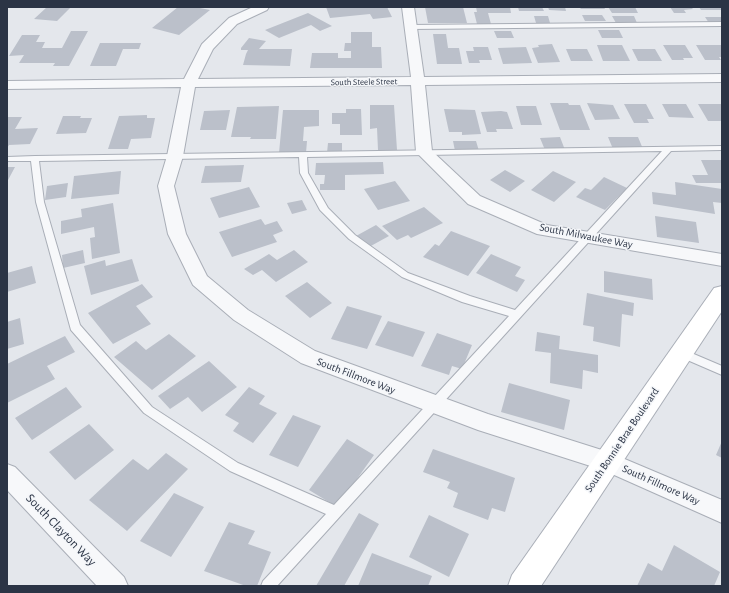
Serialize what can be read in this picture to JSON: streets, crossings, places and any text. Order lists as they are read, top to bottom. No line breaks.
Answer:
{"streets":{"street":["South Steele Street","South Milwaukee Way","South Fillmore Way","South Bonnie Brae Boulevard","South Clayton Way"]},"crossings":[["South Steele Street","South Fillmore Way"],["South Fillmore Way","South Bonnie Brae Boulevard"]]}
